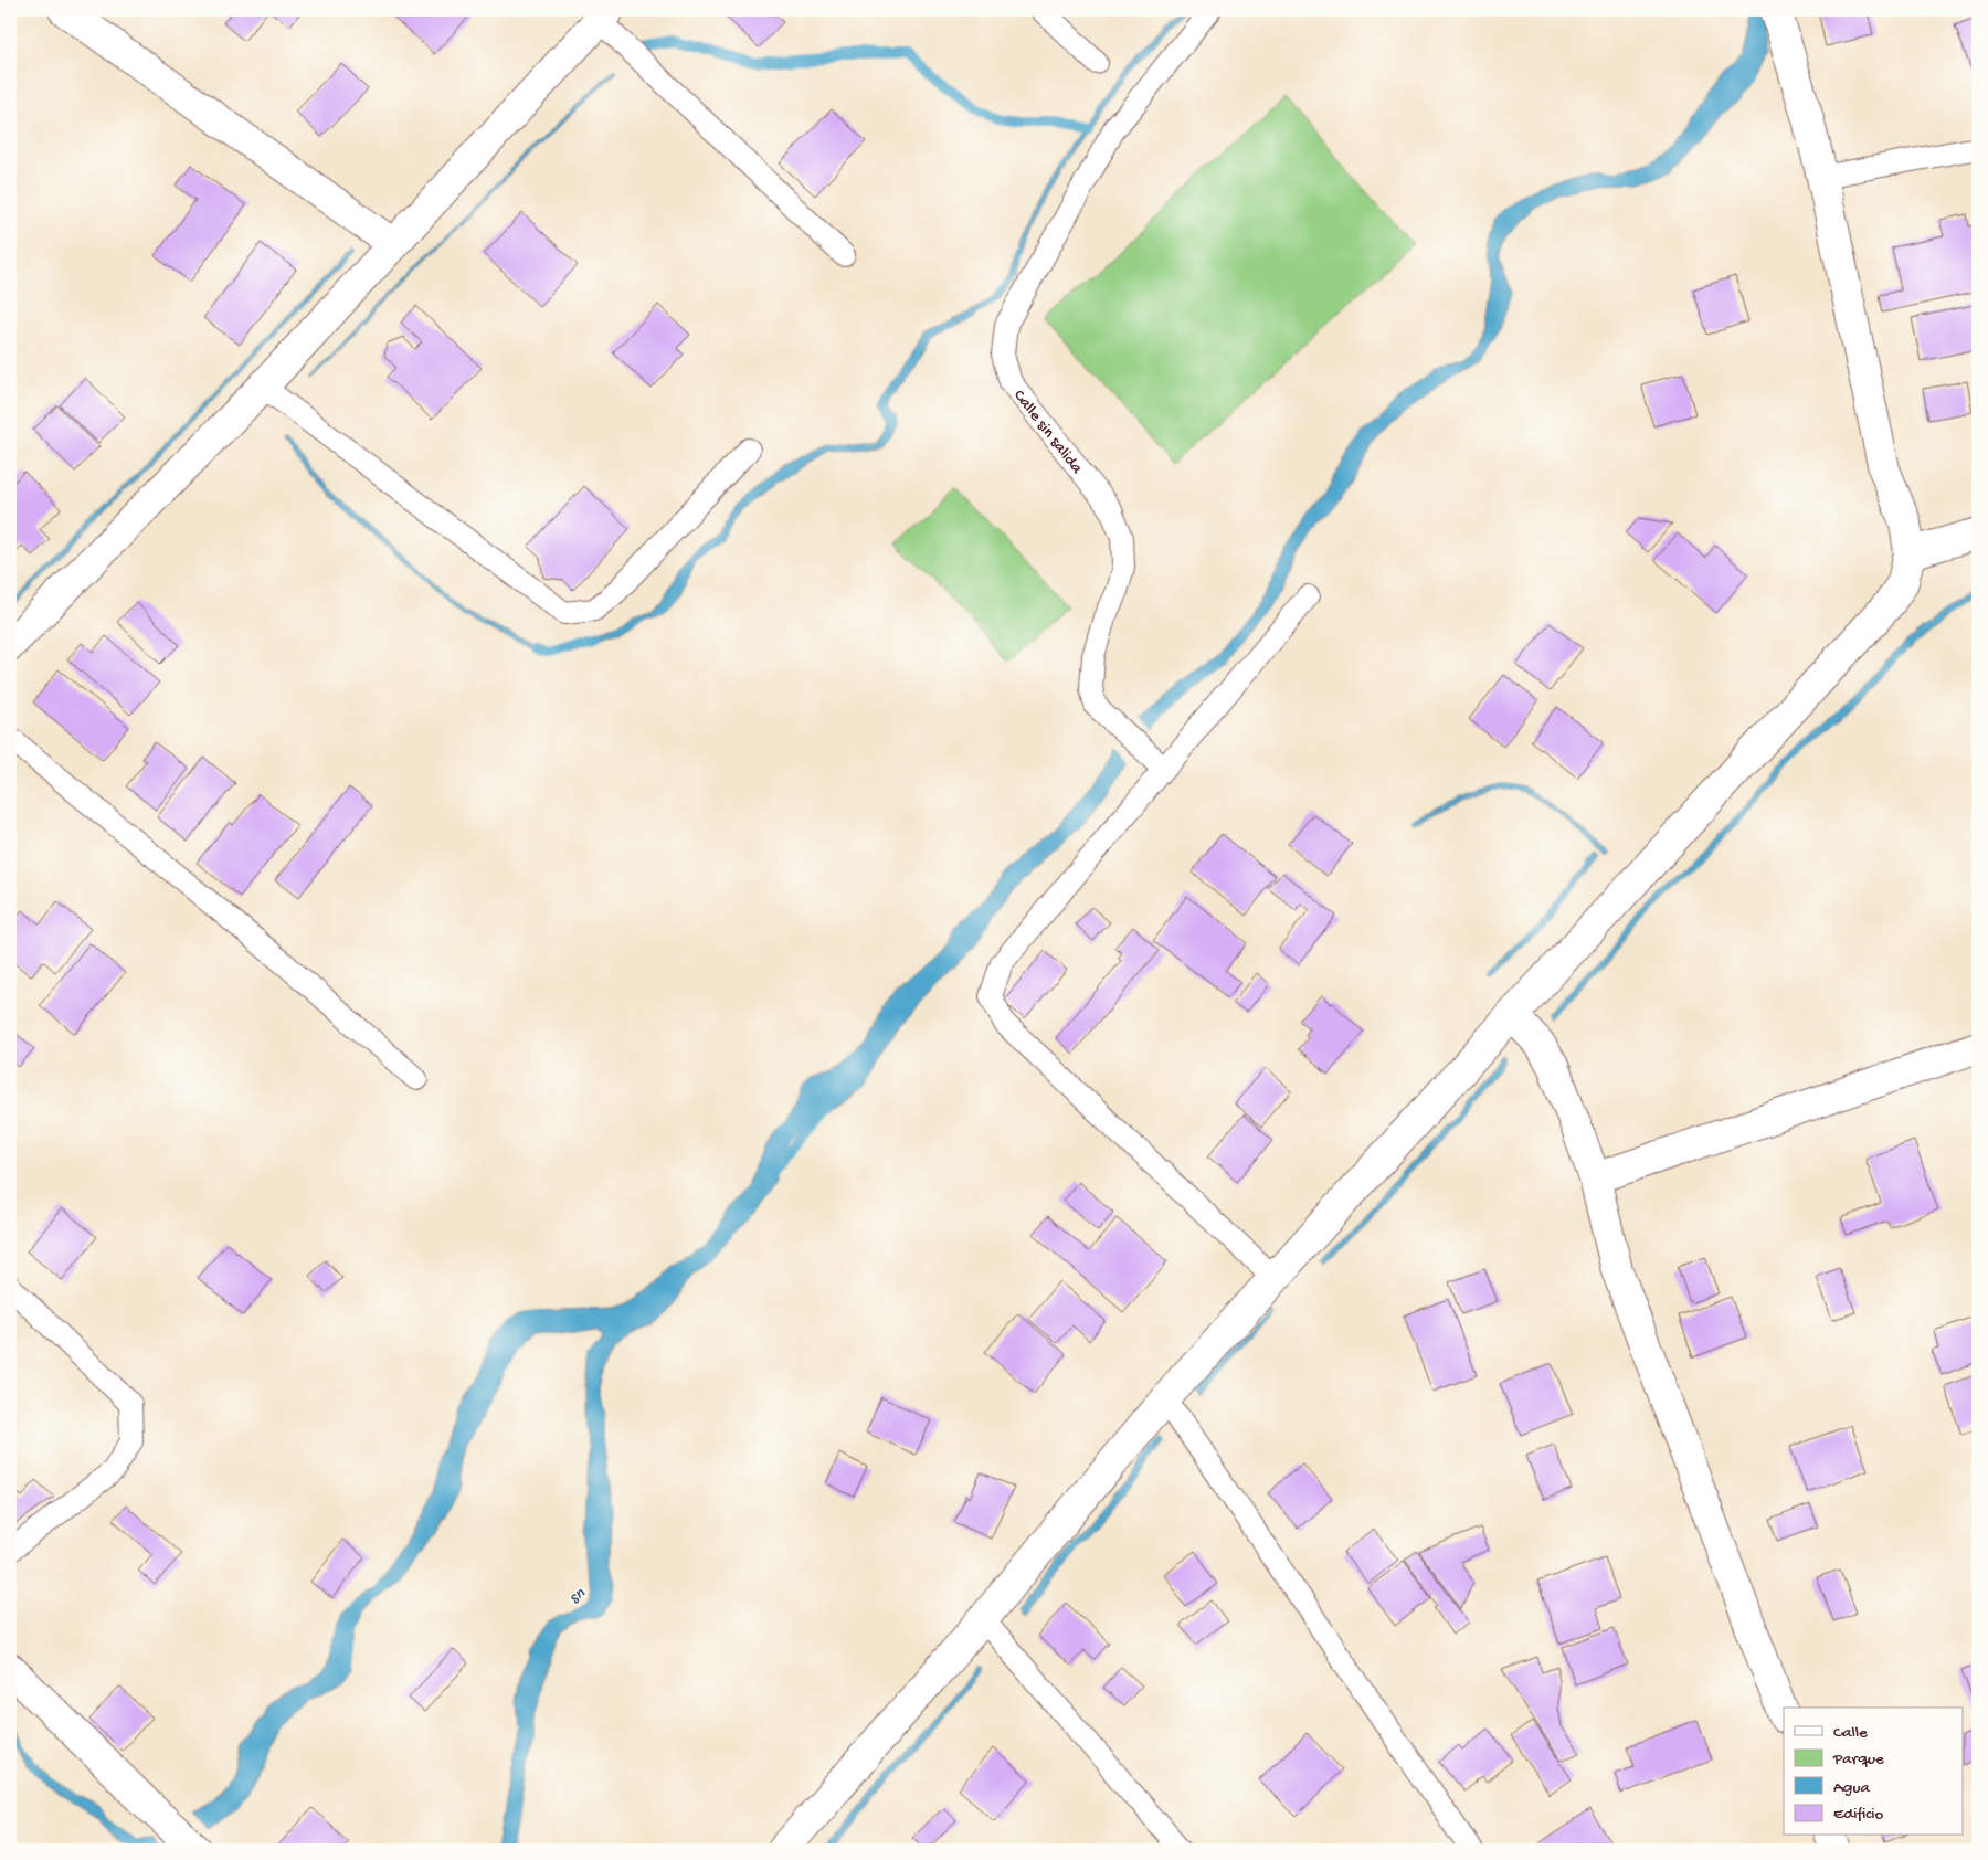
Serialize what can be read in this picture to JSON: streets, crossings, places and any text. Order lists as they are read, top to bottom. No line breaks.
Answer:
{"streets":{"lane":["Calle sin salida"]},"water":["sn"],"legend":["Calle","Parque","Agua","Edificio"]}
